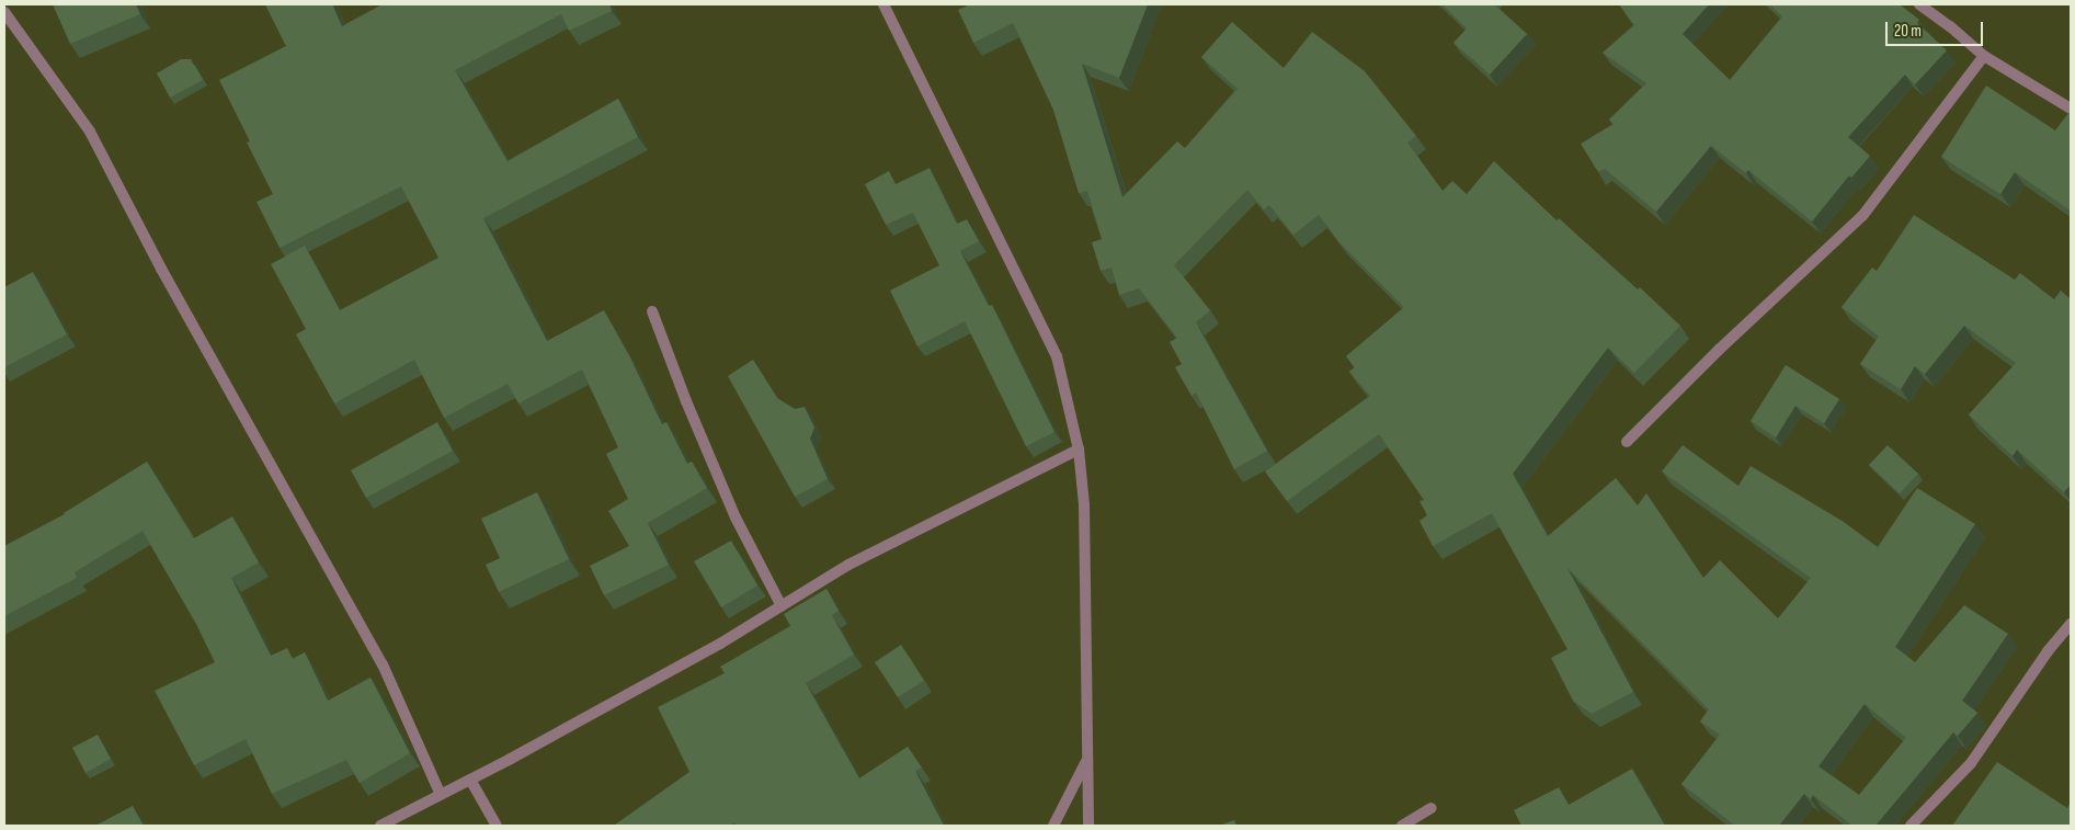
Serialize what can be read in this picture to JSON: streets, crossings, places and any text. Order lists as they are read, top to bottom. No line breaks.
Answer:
{"scale_bar":"20 m"}
